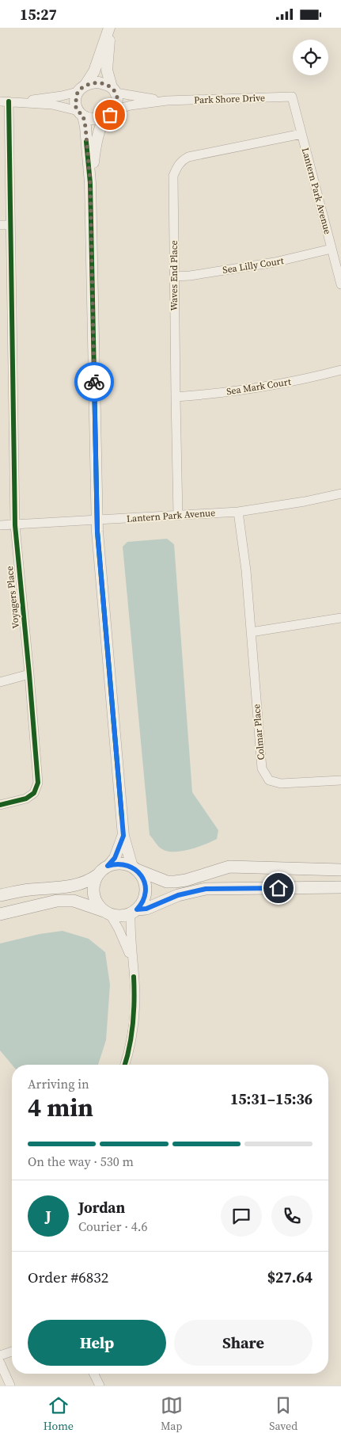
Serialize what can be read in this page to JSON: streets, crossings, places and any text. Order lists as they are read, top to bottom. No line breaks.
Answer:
{"streets":{"street":["Park Shore Drive","Lantern Park Avenue","Sea Lilly Court","Waves End Place","Sea Mark Court","Voyagers Place","Colmar Place"]},"crossings":[["Park Shore Drive","Lantern Park Avenue"],["Lantern Park Avenue","Sea Lilly Court"],["Lantern Park Avenue","Waves End Place"],["Lantern Park Avenue","Voyagers Place"],["Lantern Park Avenue","Colmar Place"],["Sea Lilly Court","Waves End Place"],["Waves End Place","Sea Mark Court"]],"page":{"status":"15:27","heading":["4 min","Arriving in","15:31–15:36"],"panel":["Jordan","Courier · 4.6","Order #6832","$27.64"],"bar":"On the way · 530 m","round":"J","buttons":["Help","Share"],"tabs":["Home","Map","Saved"]}}
